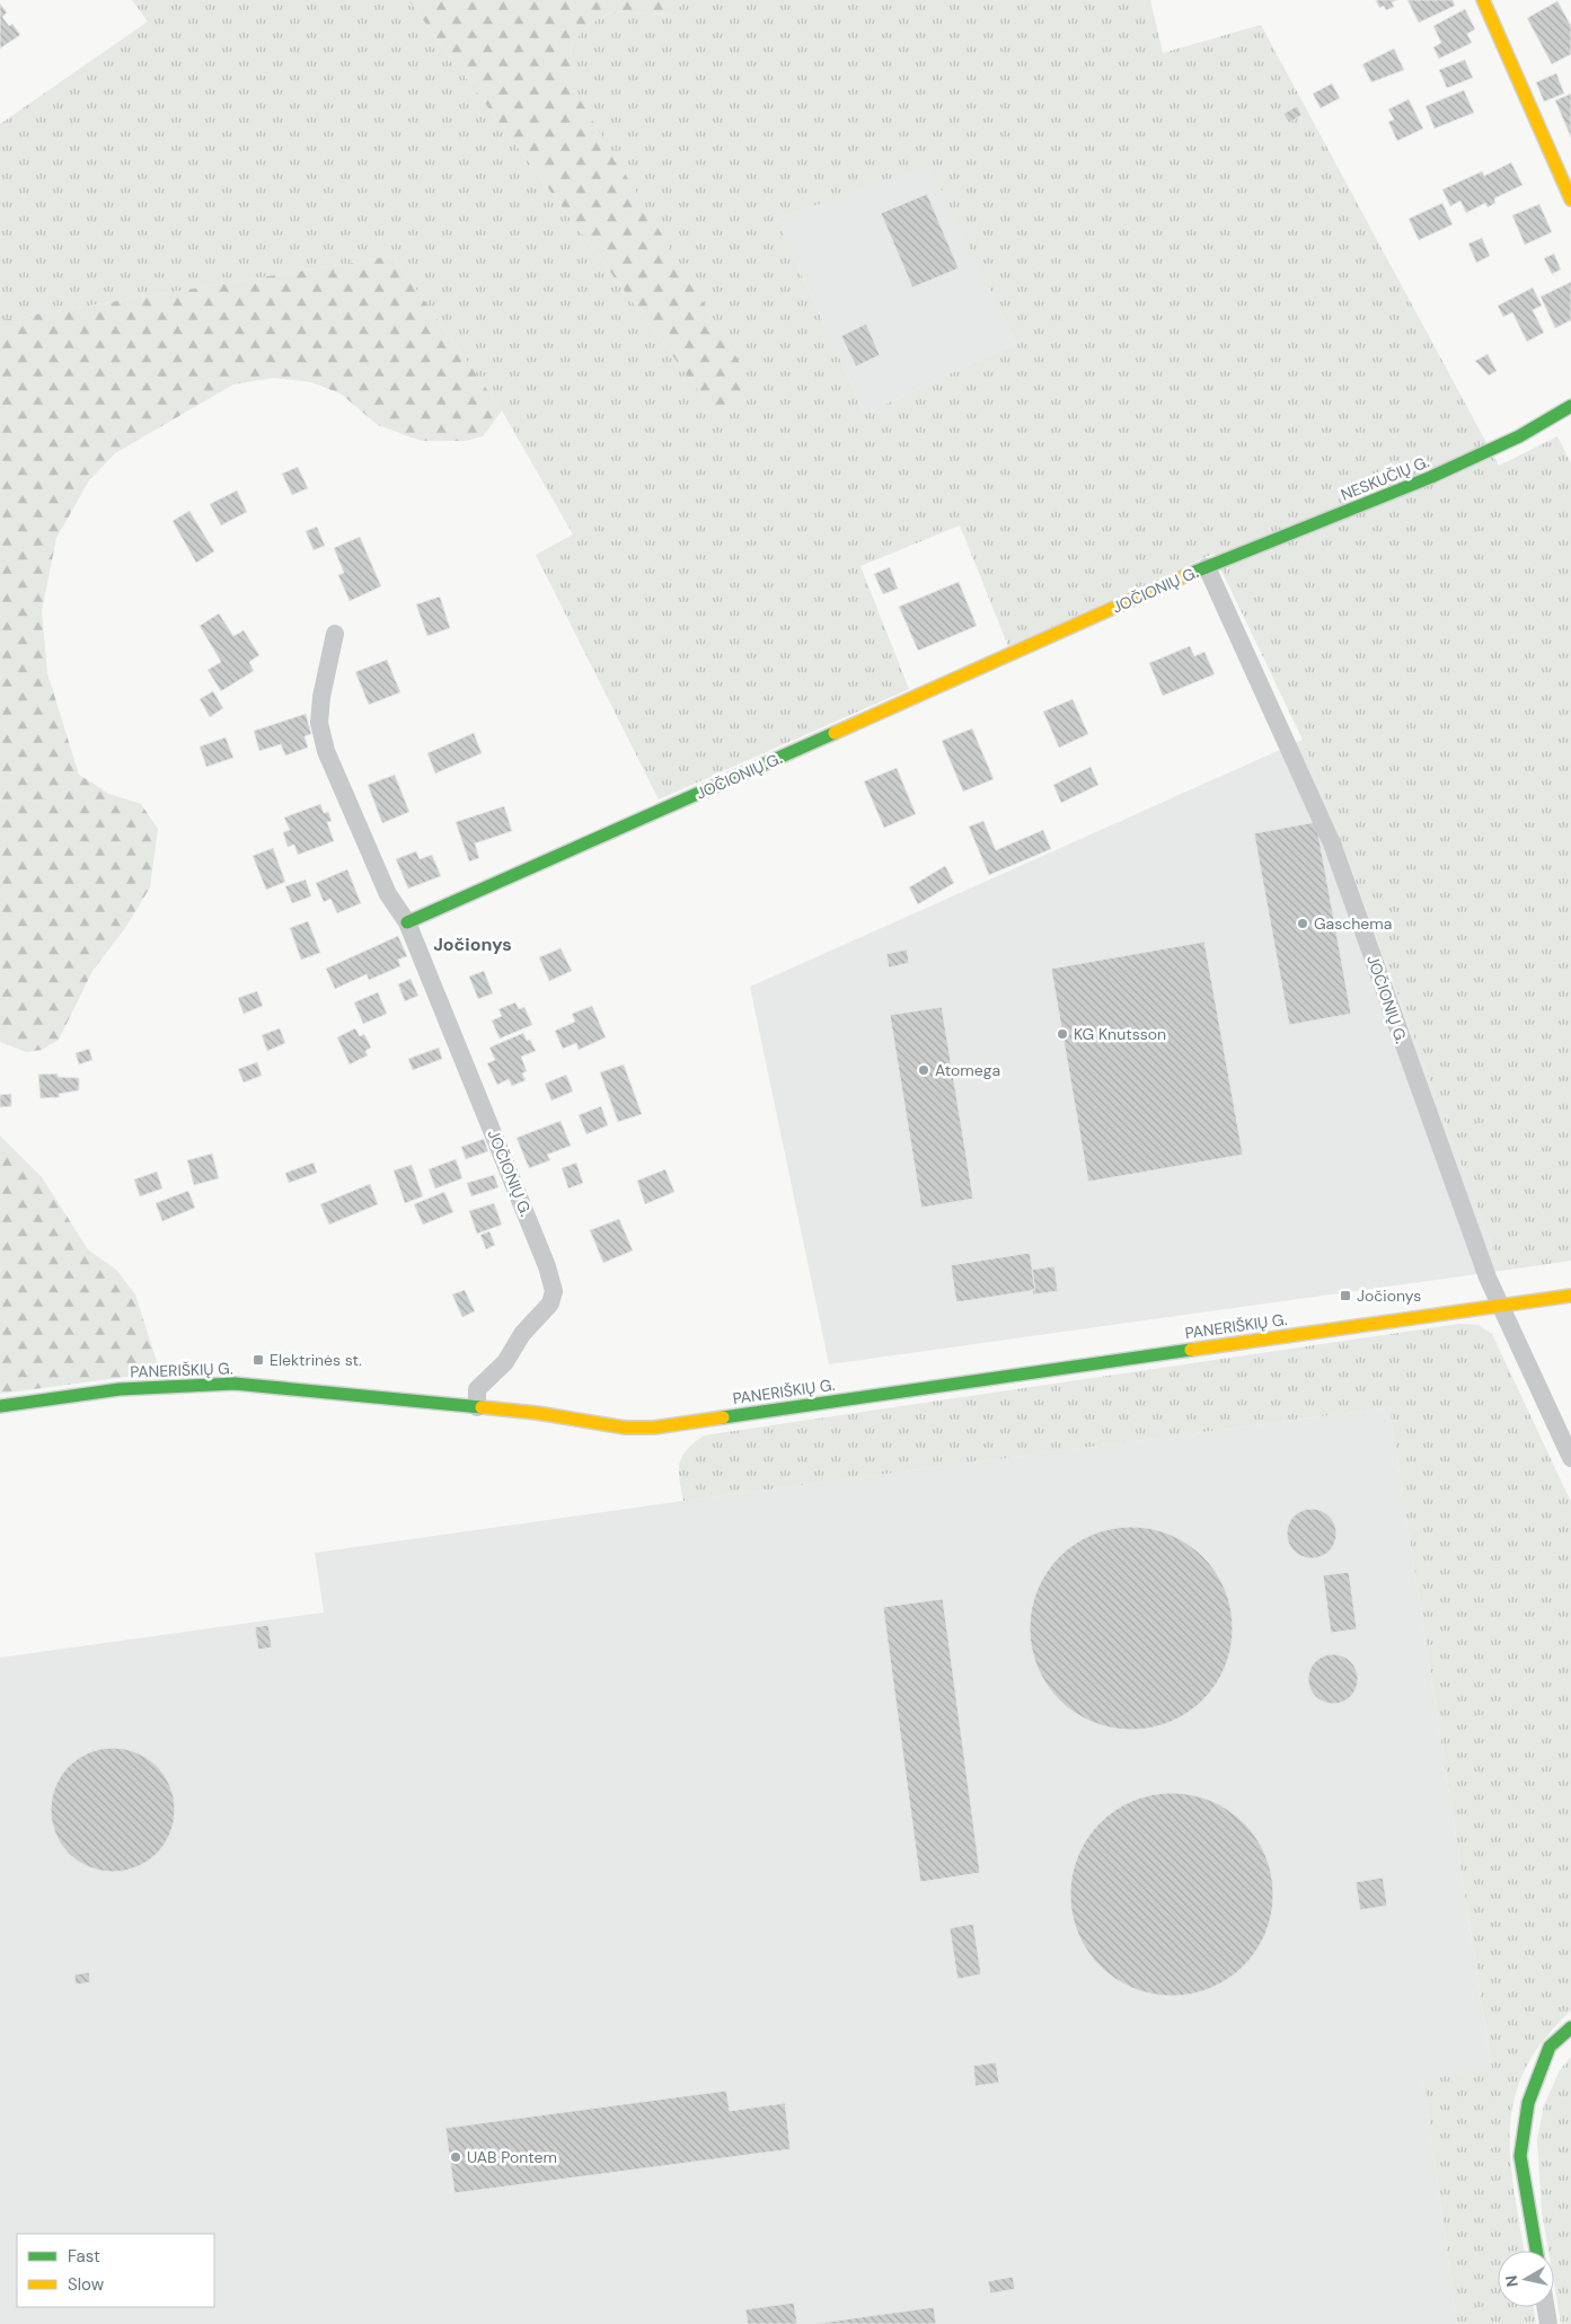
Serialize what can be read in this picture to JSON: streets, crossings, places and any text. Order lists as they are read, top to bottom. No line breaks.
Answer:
{"streets":{"street":["NESKUČIŲ G.","JOČIONIŲ G.","PANERIŠKIŲ G."]},"crossings":[["NESKUČIŲ G.","JOČIONIŲ G."],["JOČIONIŲ G.","PANERIŠKIŲ G."]],"districts":["Jočionys"],"places":{"other":["Gaschema","KG Knutsson","Atomega","UAB Pontem"],"transit":["Jočionys","Elektrinės st."]},"legend":["Fast","Slow"],"north":"left"}
